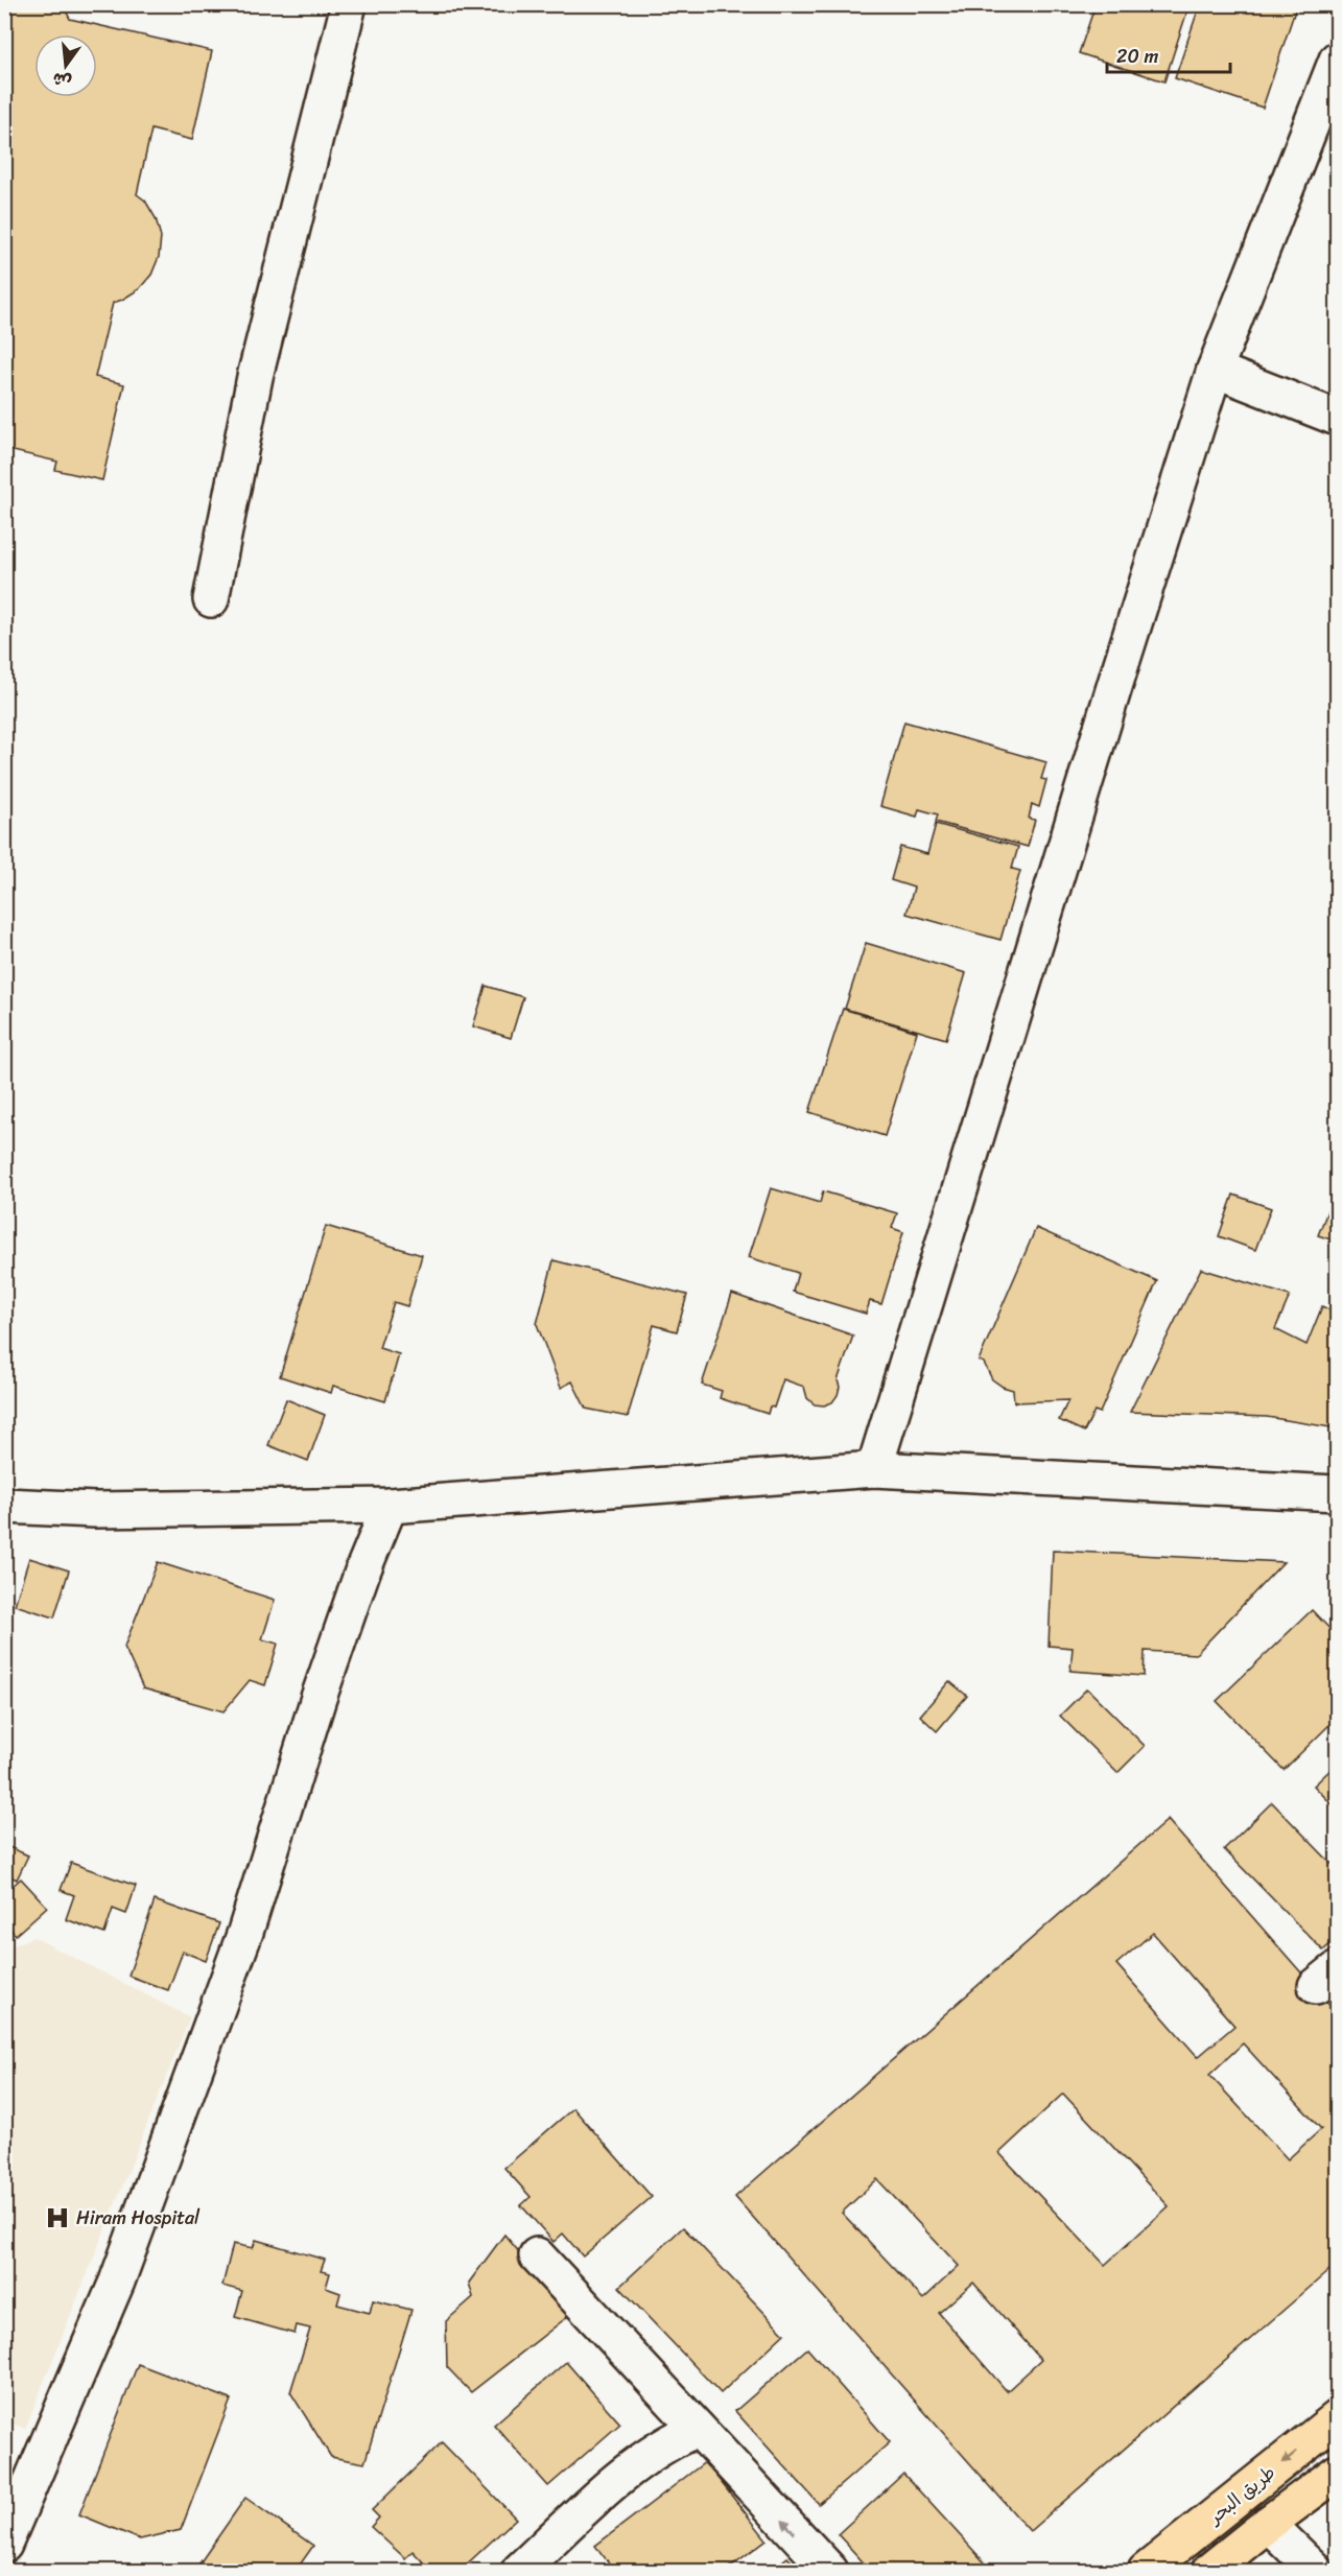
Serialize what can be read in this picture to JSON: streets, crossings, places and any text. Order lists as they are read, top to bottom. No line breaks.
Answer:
{"streets":{"highway":["طريق البحر"]},"places":{"hospital":["Hiram Hospital"]},"scale_bar":"20 m","north":"bottom"}
